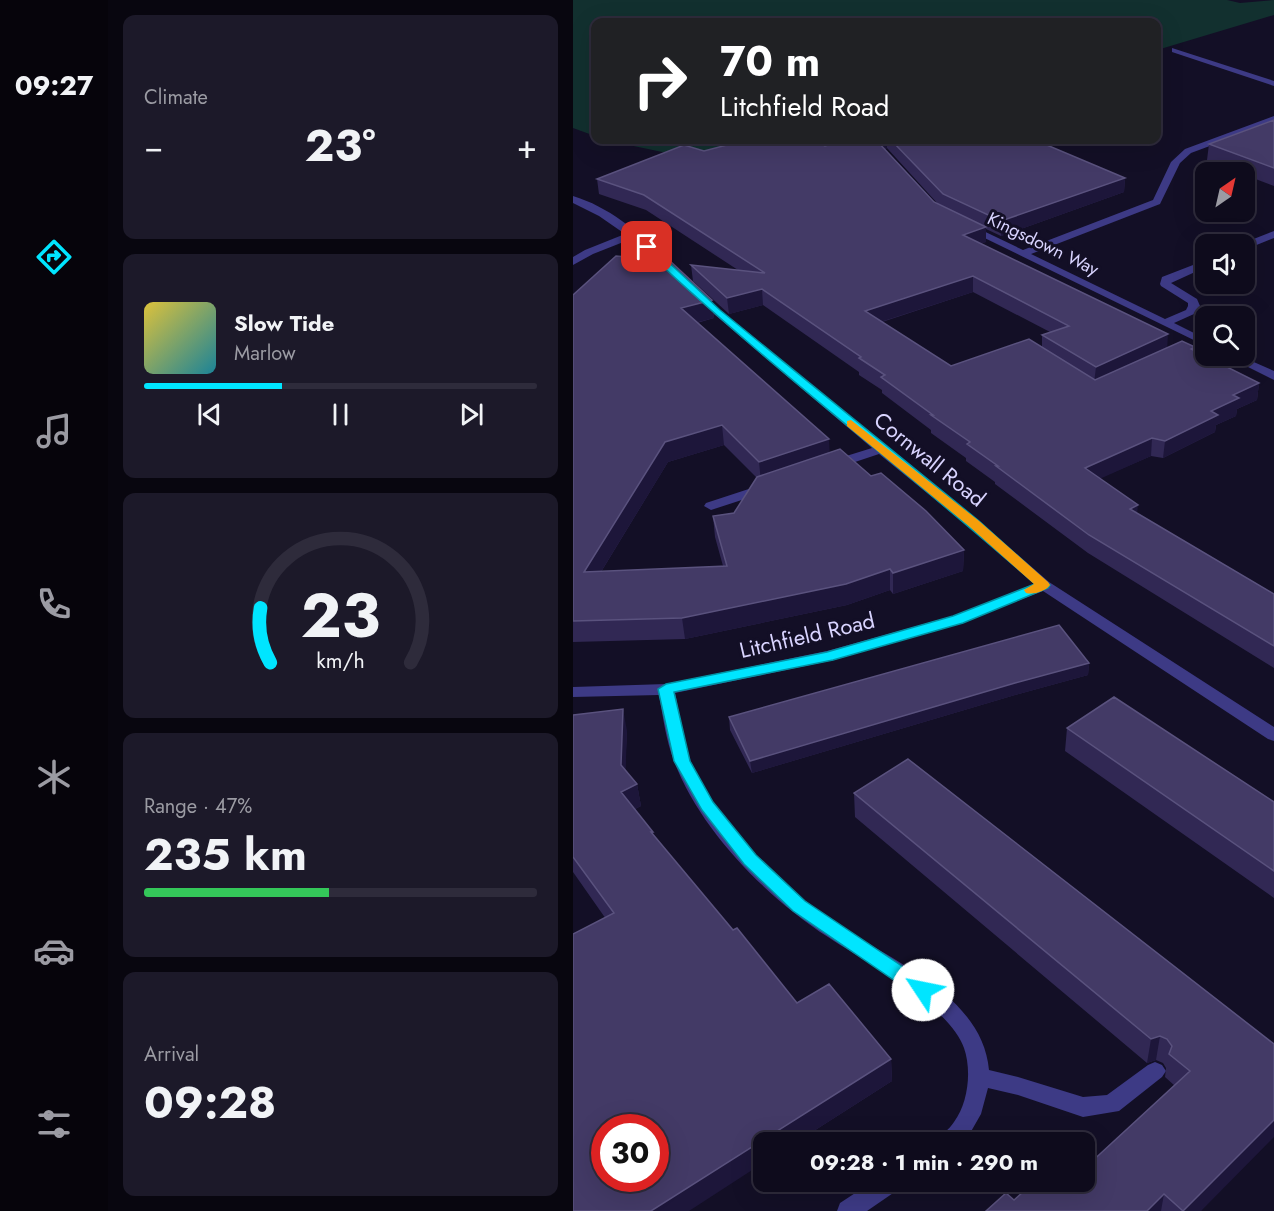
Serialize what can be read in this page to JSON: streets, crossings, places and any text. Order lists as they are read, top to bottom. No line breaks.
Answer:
{"streets":{"street":["Kingsdown Way","Cornwall Road","Litchfield Road"]},"crossings":[["Cornwall Road","Litchfield Road"]],"north":"top right","page":{"tabs":"09:27","tile":["Climate",["Range · 47%","235 km"],["Arrival","09:28"]],"turn":["70 m","Litchfield Road"],"heat":["−","23°","+"],"song":["Slow Tide","Marlow"],"limit":"30","trip":"09:28 · 1 min · 290 m","gauge":["23","km/h"]}}
